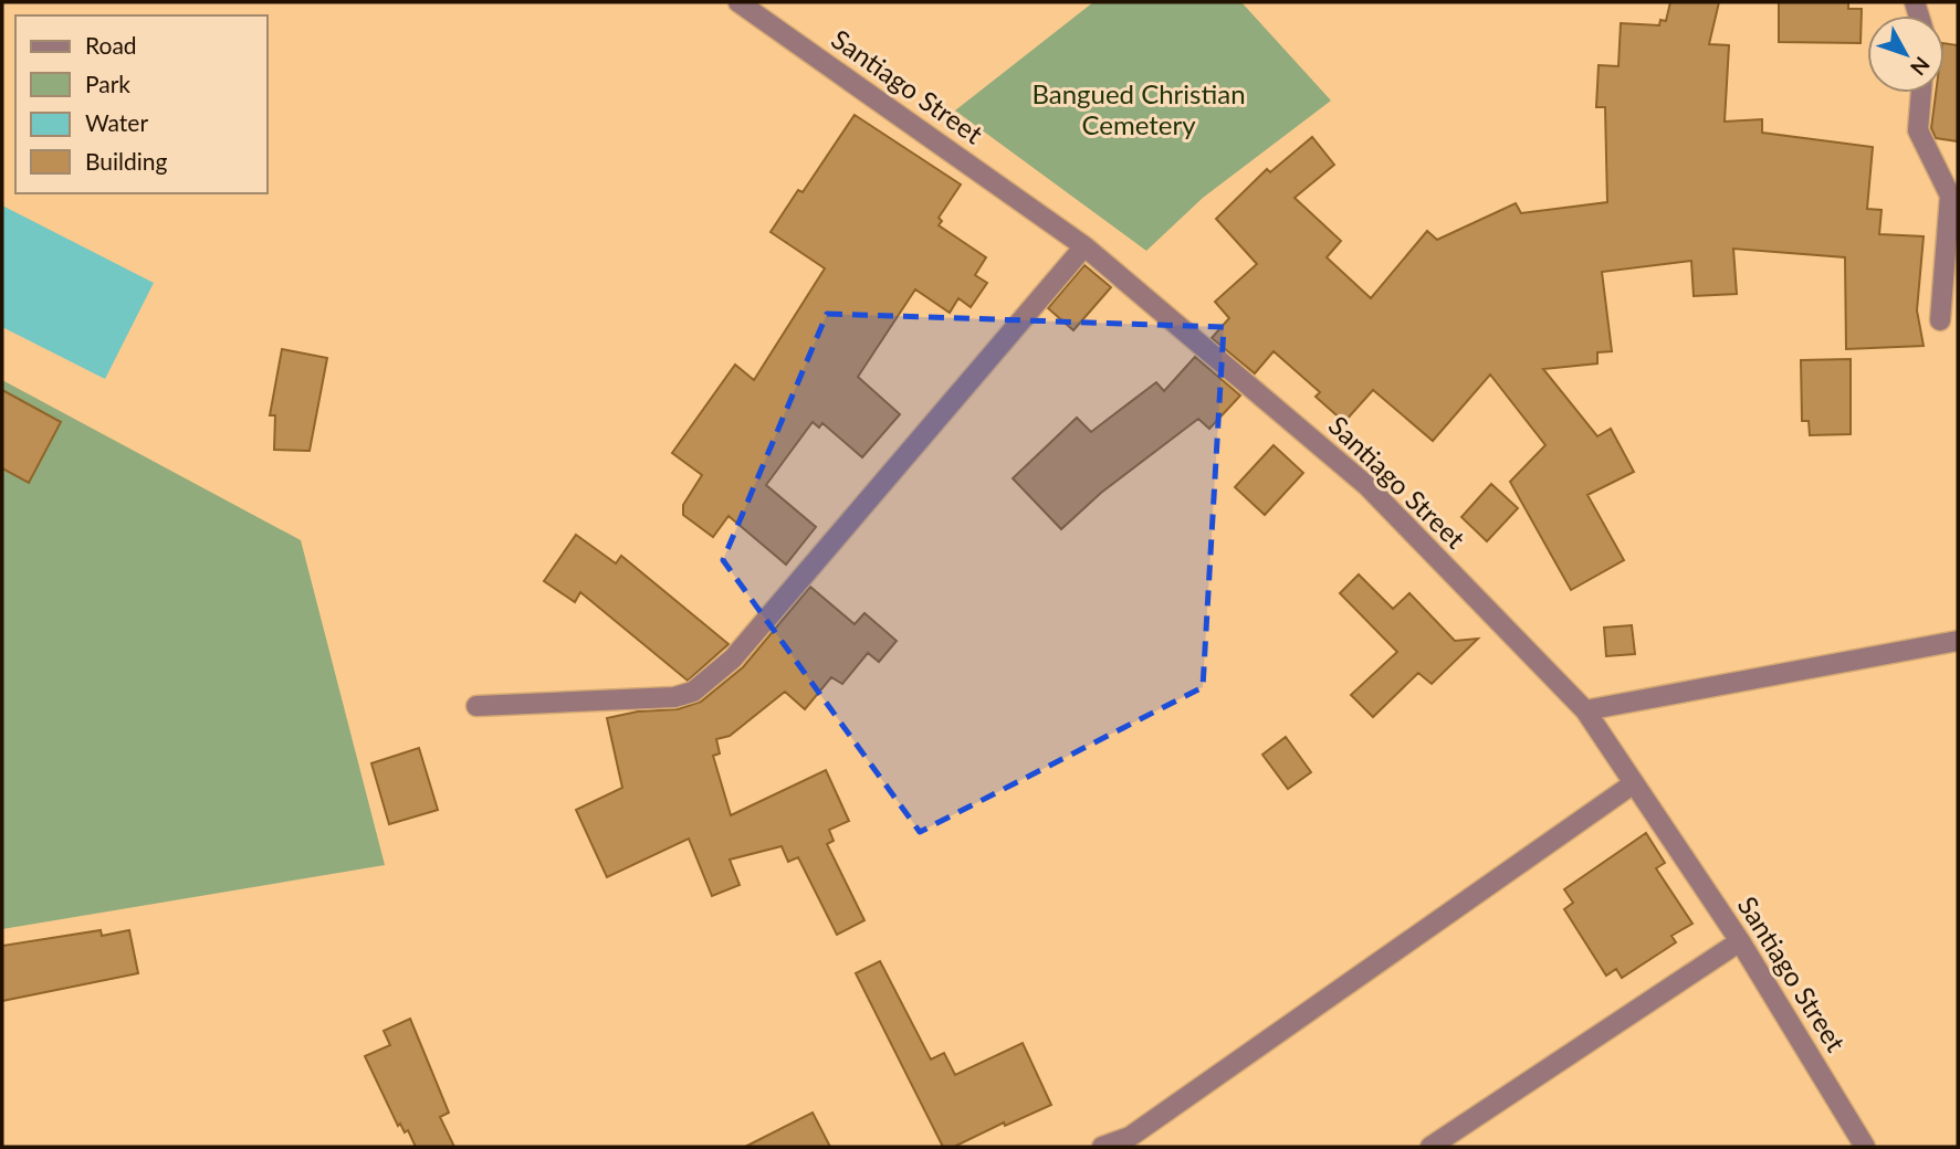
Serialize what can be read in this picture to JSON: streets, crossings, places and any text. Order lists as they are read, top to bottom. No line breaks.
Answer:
{"streets":{"street":["Santiago Street"]},"parks":["Bangued Christian Cemetery"],"legend":["Road","Park","Water","Building"],"north":"bottom right"}
